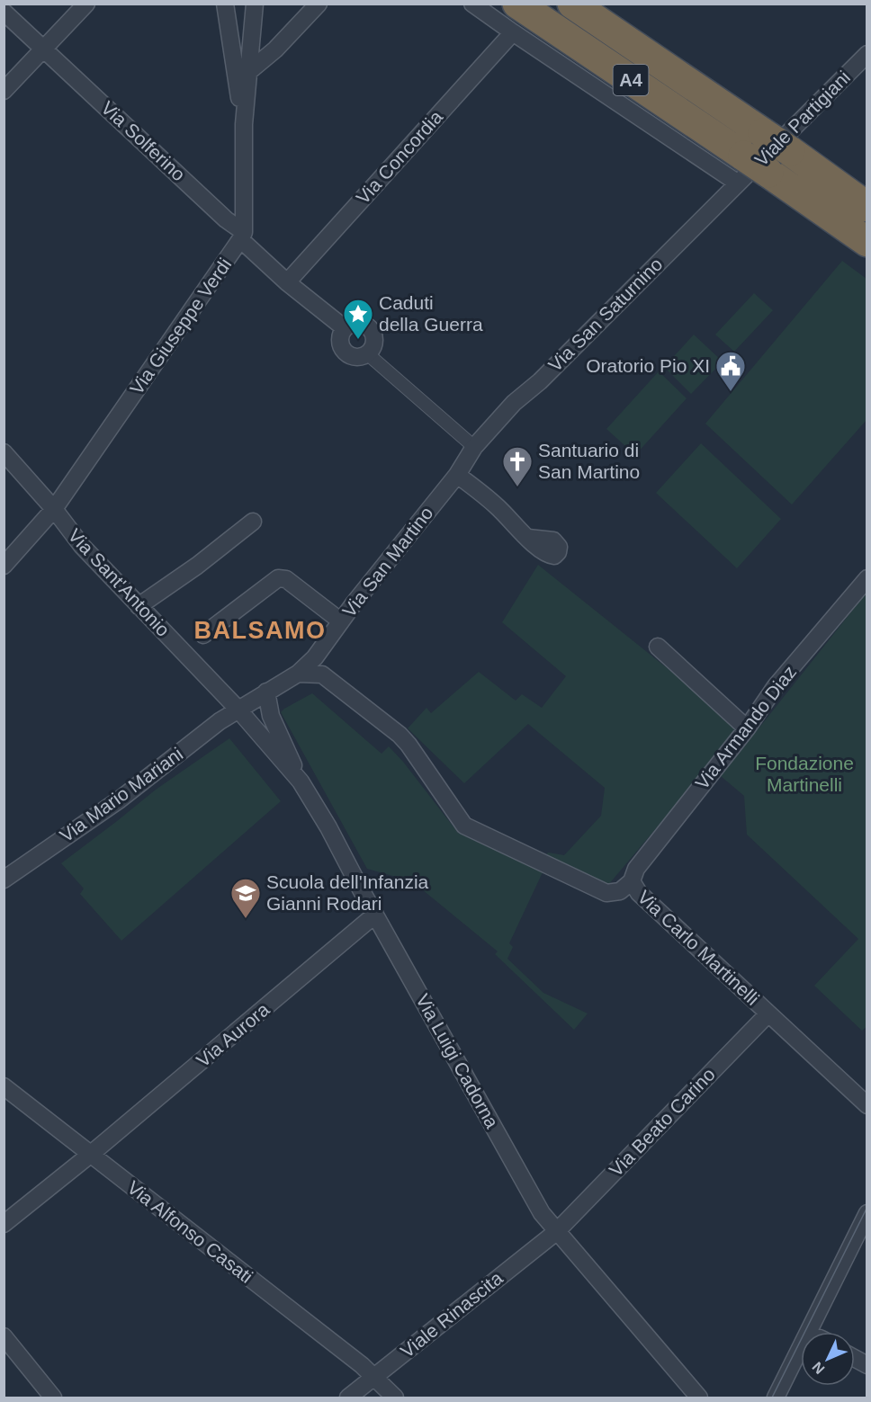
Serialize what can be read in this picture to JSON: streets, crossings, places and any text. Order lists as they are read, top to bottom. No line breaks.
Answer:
{"streets":{"highway":["A4"],"street":["Viale Partigiani","Via Solferino","Via Concordia","Via San Saturnino","Via Giuseppe Verdi","Via San Martino","Via Sant'Antonio","Via Armando Diaz","Via Mario Mariani","Via Carlo Martinelli","Via Aurora","Via Luigi Cadorna","Via Beato Carino","Via Alfonso Casati","Viale Rinascita"]},"crossings":[["A4","Viale Partigiani"],["A4","Via San Saturnino"],["Viale Partigiani","Via San Saturnino"],["Via Solferino","Via Concordia"],["Via Solferino","Via Giuseppe Verdi"],["Via San Saturnino","Via San Martino"],["Via Giuseppe Verdi","Via Sant'Antonio"],["Via San Martino","Via Mario Mariani"],["Via San Martino","Via Carlo Martinelli"],["Via Sant'Antonio","Via Mario Mariani"],["Via Sant'Antonio","Via Luigi Cadorna"],["Via Armando Diaz","Via Carlo Martinelli"],["Via Mario Mariani","Via Luigi Cadorna"],["Via Carlo Martinelli","Via Beato Carino"],["Via Aurora","Via Luigi Cadorna"],["Via Aurora","Via Alfonso Casati"],["Via Luigi Cadorna","Via Beato Carino"],["Via Luigi Cadorna","Viale Rinascita"],["Via Beato Carino","Viale Rinascita"],["Via Alfonso Casati","Viale Rinascita"]],"districts":["BALSAMO"],"parks":["Fondazione Martinelli"],"places":{"place":["Caduti della Guerra"],"public building":["Oratorio Pio XI"],"church":["Santuario di San Martino"],"school or university":["Scuola dell'Infanzia Gianni Rodari"]},"north":"bottom left"}
